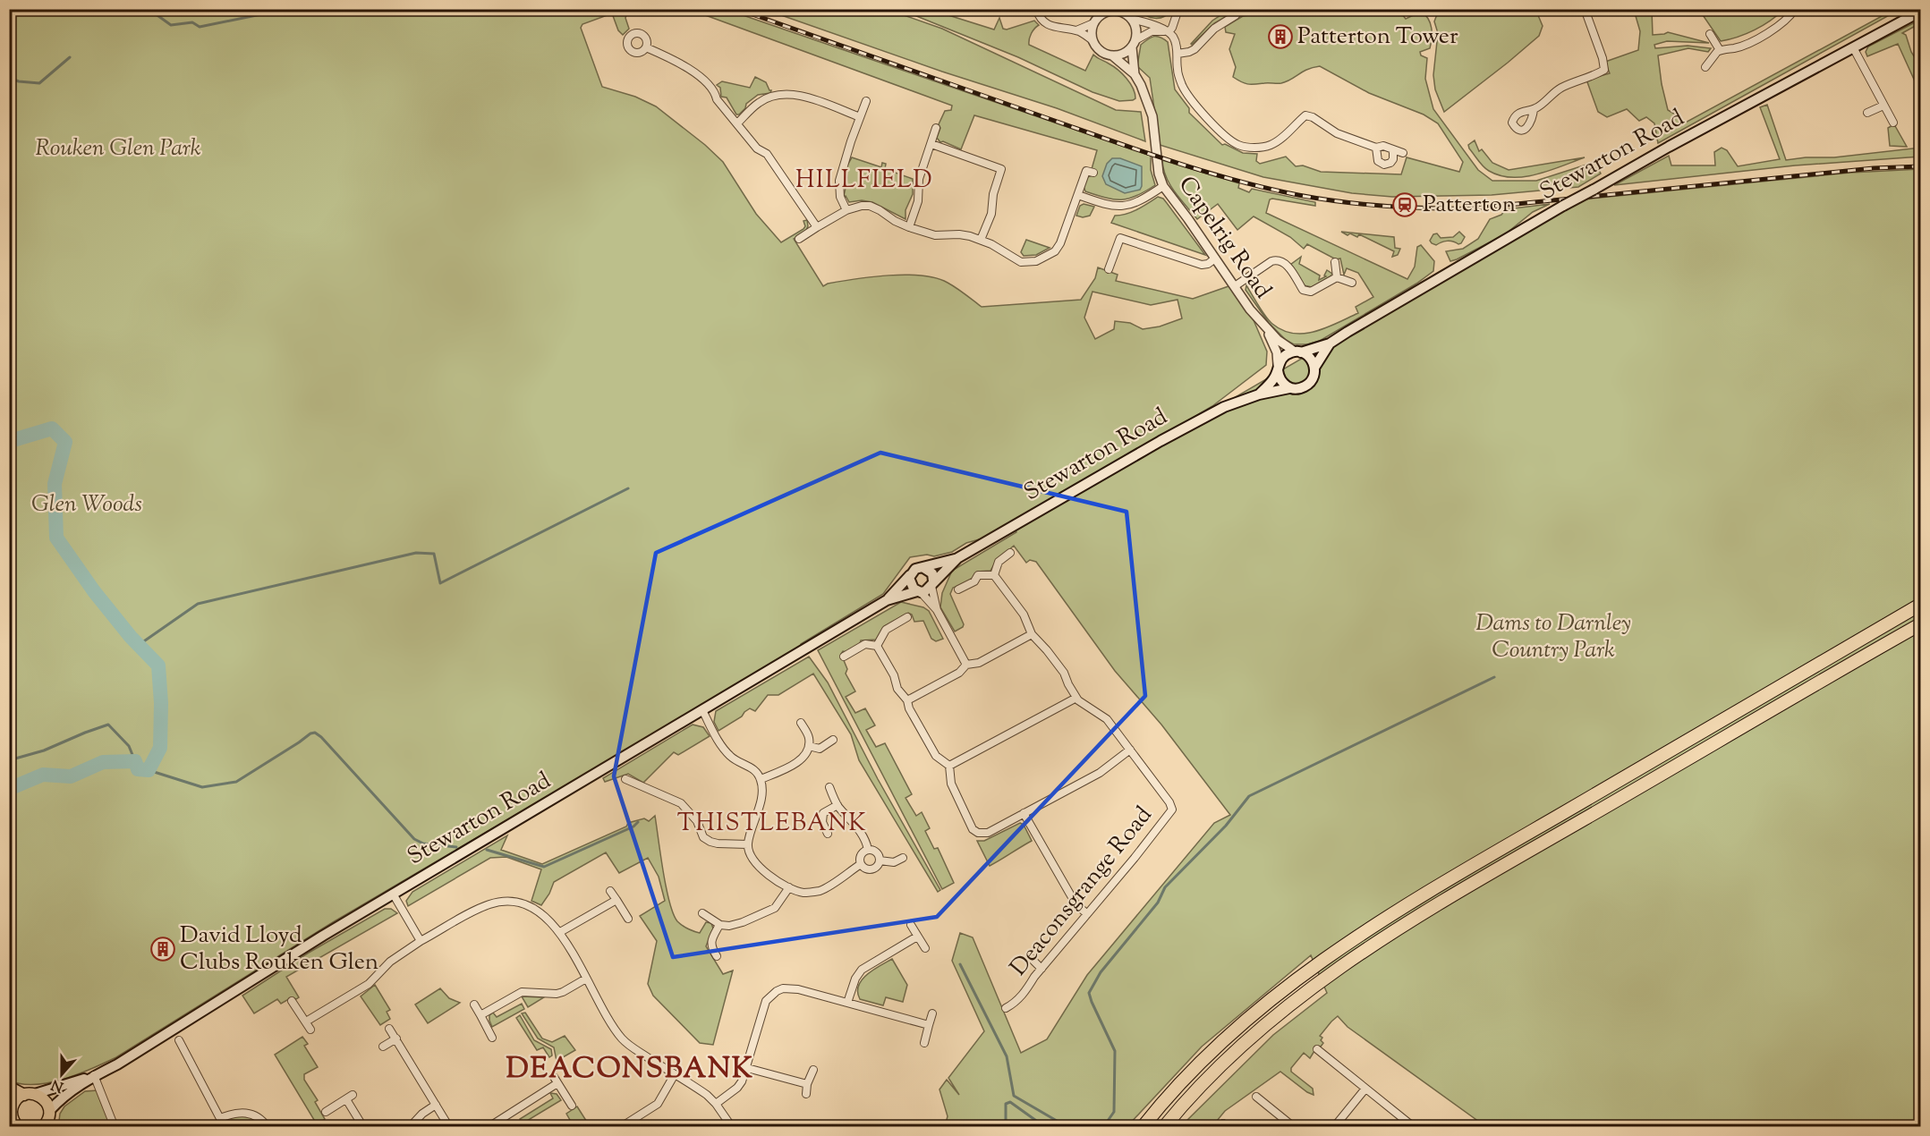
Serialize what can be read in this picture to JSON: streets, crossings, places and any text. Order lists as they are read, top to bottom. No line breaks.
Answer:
{"streets":{"main road":["Stewarton Road"],"street":["Capelrig Road","Deaconsgrange Road"]},"crossings":[["Stewarton Road","Capelrig Road"]],"districts":["HILLFIELD","THISTLEBANK","DEACONSBANK"],"parks":["Rouken Glen Park","Glen Woods","Dams to Darnley Country Park"],"places":{"building":["Patterton Tower","David Lloyd Clubs Rouken Glen"],"station":["Patterton"]},"north":"bottom"}
